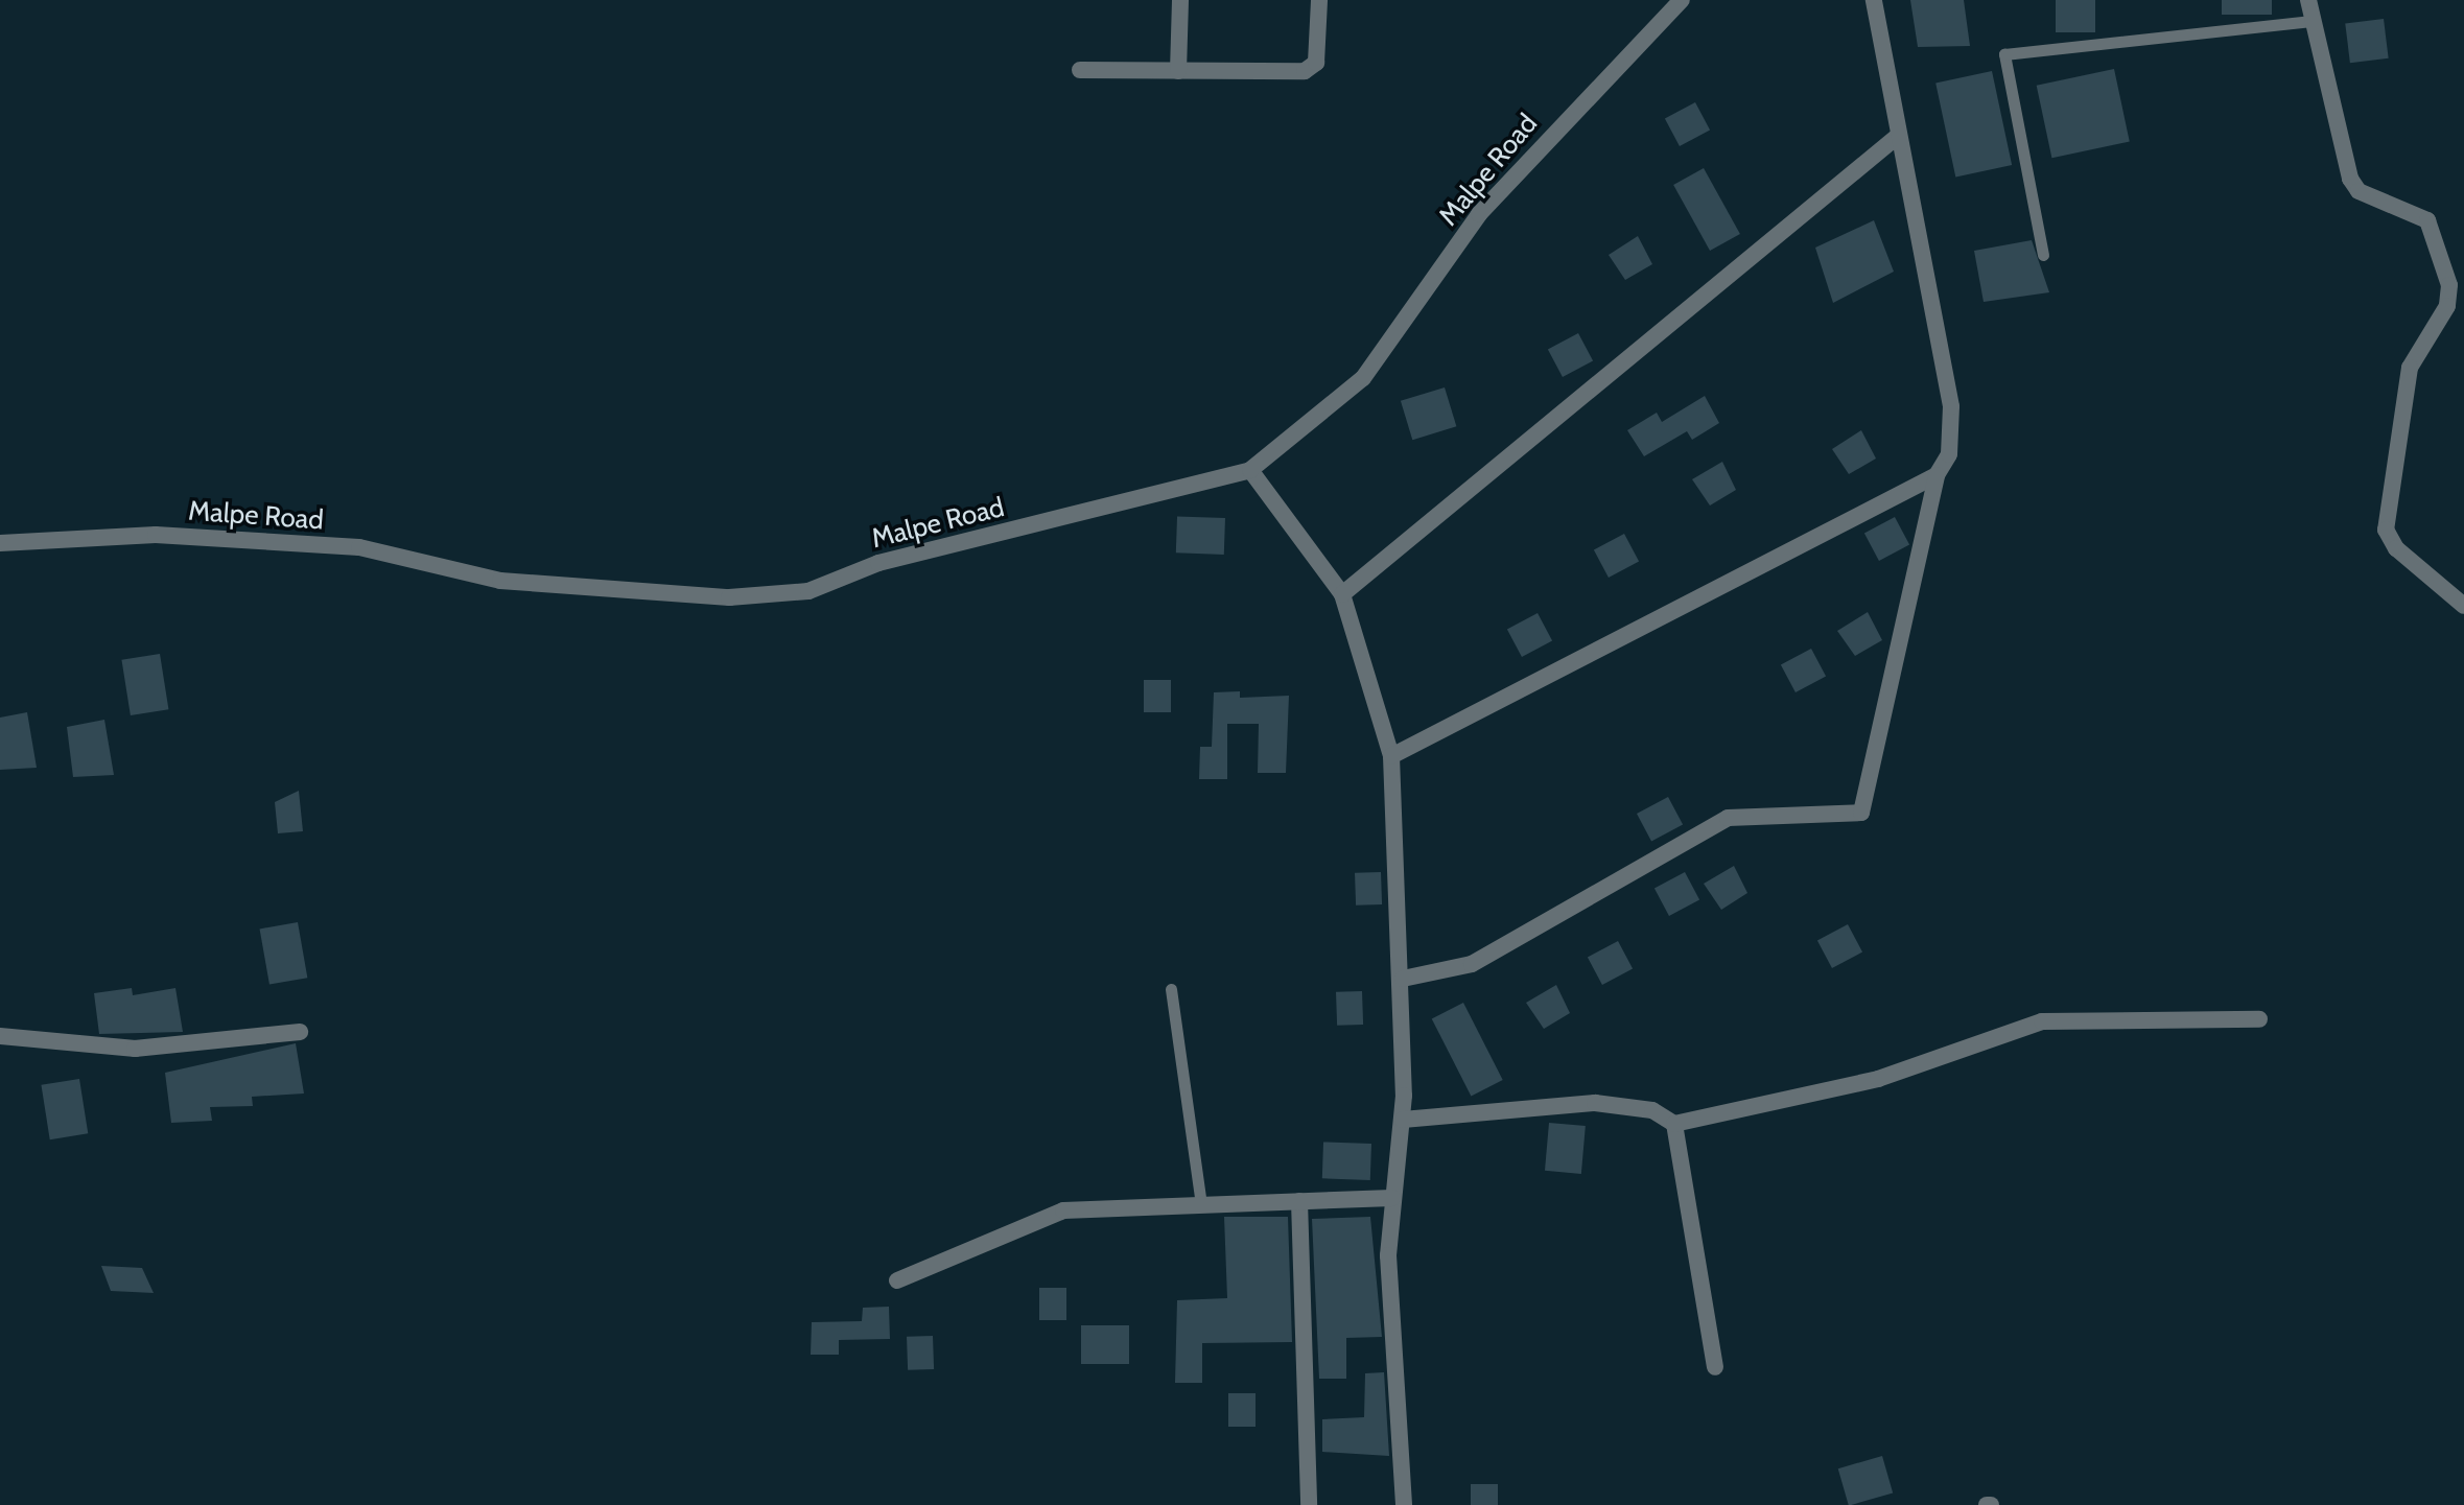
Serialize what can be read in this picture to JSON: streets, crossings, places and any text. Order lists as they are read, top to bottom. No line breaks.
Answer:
{"streets":{"street":["Malpe Road"]}}
